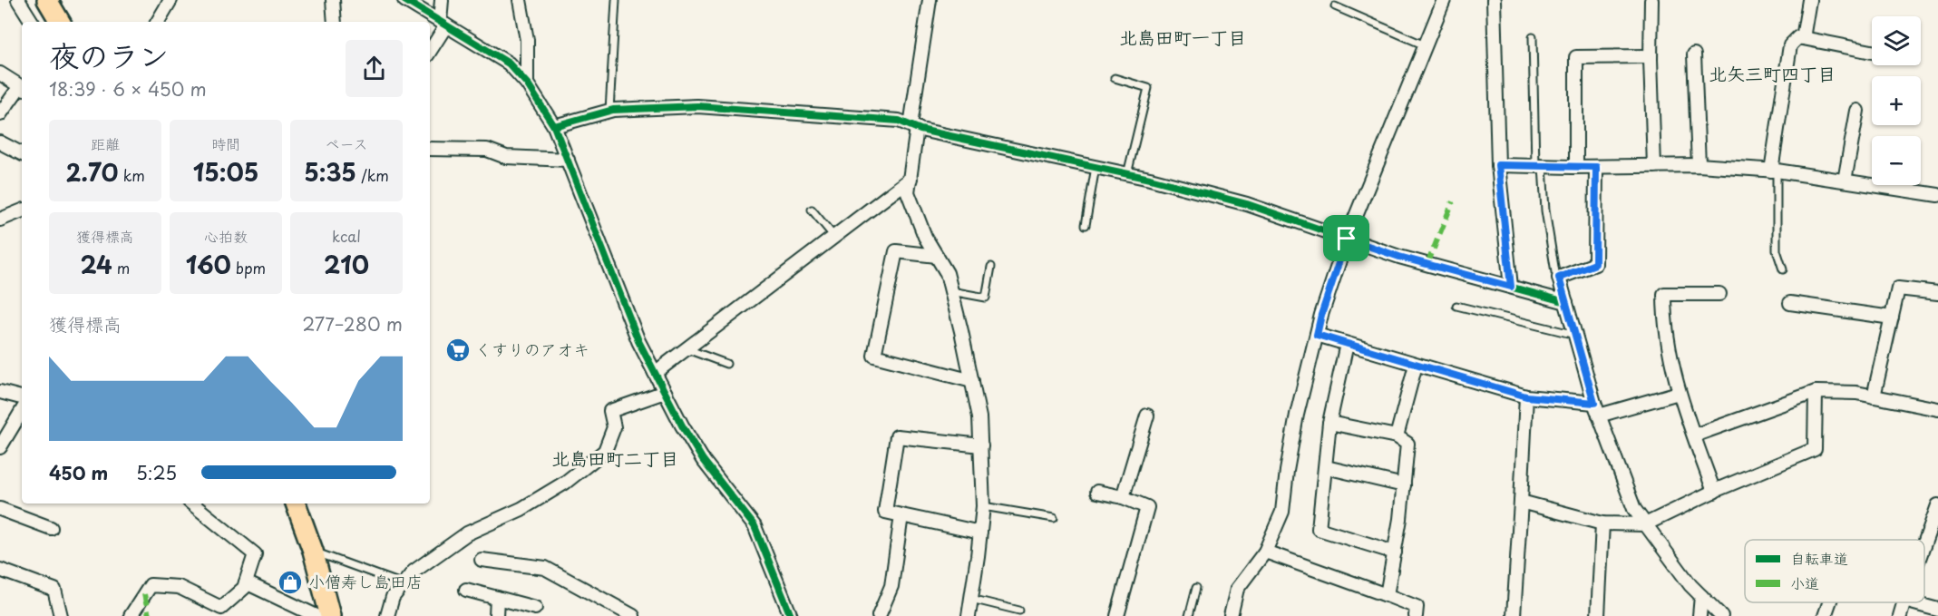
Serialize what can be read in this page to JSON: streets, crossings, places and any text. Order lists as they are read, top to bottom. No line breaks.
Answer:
{"districts":["北島田町一丁目","北矢三町四丁目","北島田町二丁目"],"places":{"supermarket":["くすりのアオキ"],"shop":["小僧寿し島田店"]},"legend":["自転車道","小道"],"page":{"map_buttons":["+","−"],"heading":["夜のラン","18:39 · 6 × 450 m"],"stats":[["距離","2.70 km"],["時間","15:05"],["ペース","5:35 /km"],["獲得標高","24 m"],["心拍数","160 bpm"],["kcal","210"]],"chart":["獲得標高","277–280 m"],"list":[{"name":"450 m","note":"5:25"}]}}
